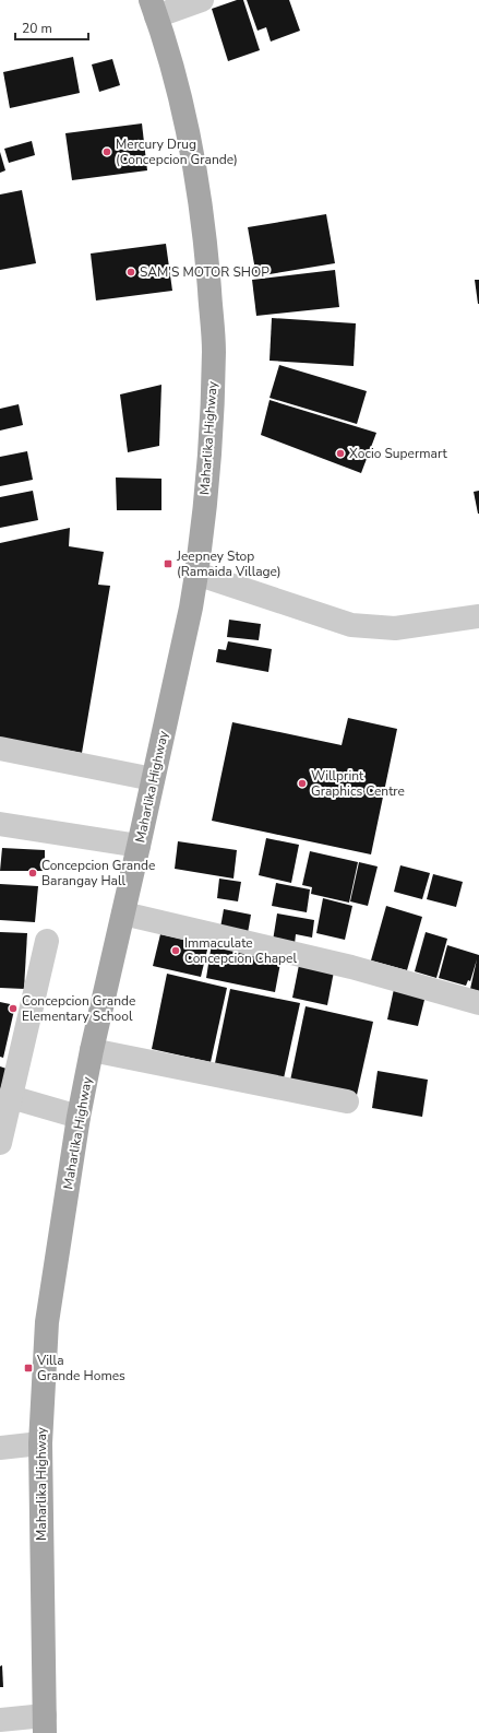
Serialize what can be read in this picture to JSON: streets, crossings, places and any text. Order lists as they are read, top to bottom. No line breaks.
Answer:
{"streets":{"main road":["Maharlika Highway"]},"places":{"other":["Mercury Drug (Concepcion Grande)","SAM'S MOTOR SHOP","Xocio Supermart","Willprint Graphics Centre","Concepcion Grande Barangay Hall","Immaculate Concepcion Chapel","Concepcion Grande Elementary School"],"transit":["Jeepney Stop (Ramaida Village)","Villa Grande Homes"]},"scale_bar":"20 m"}
